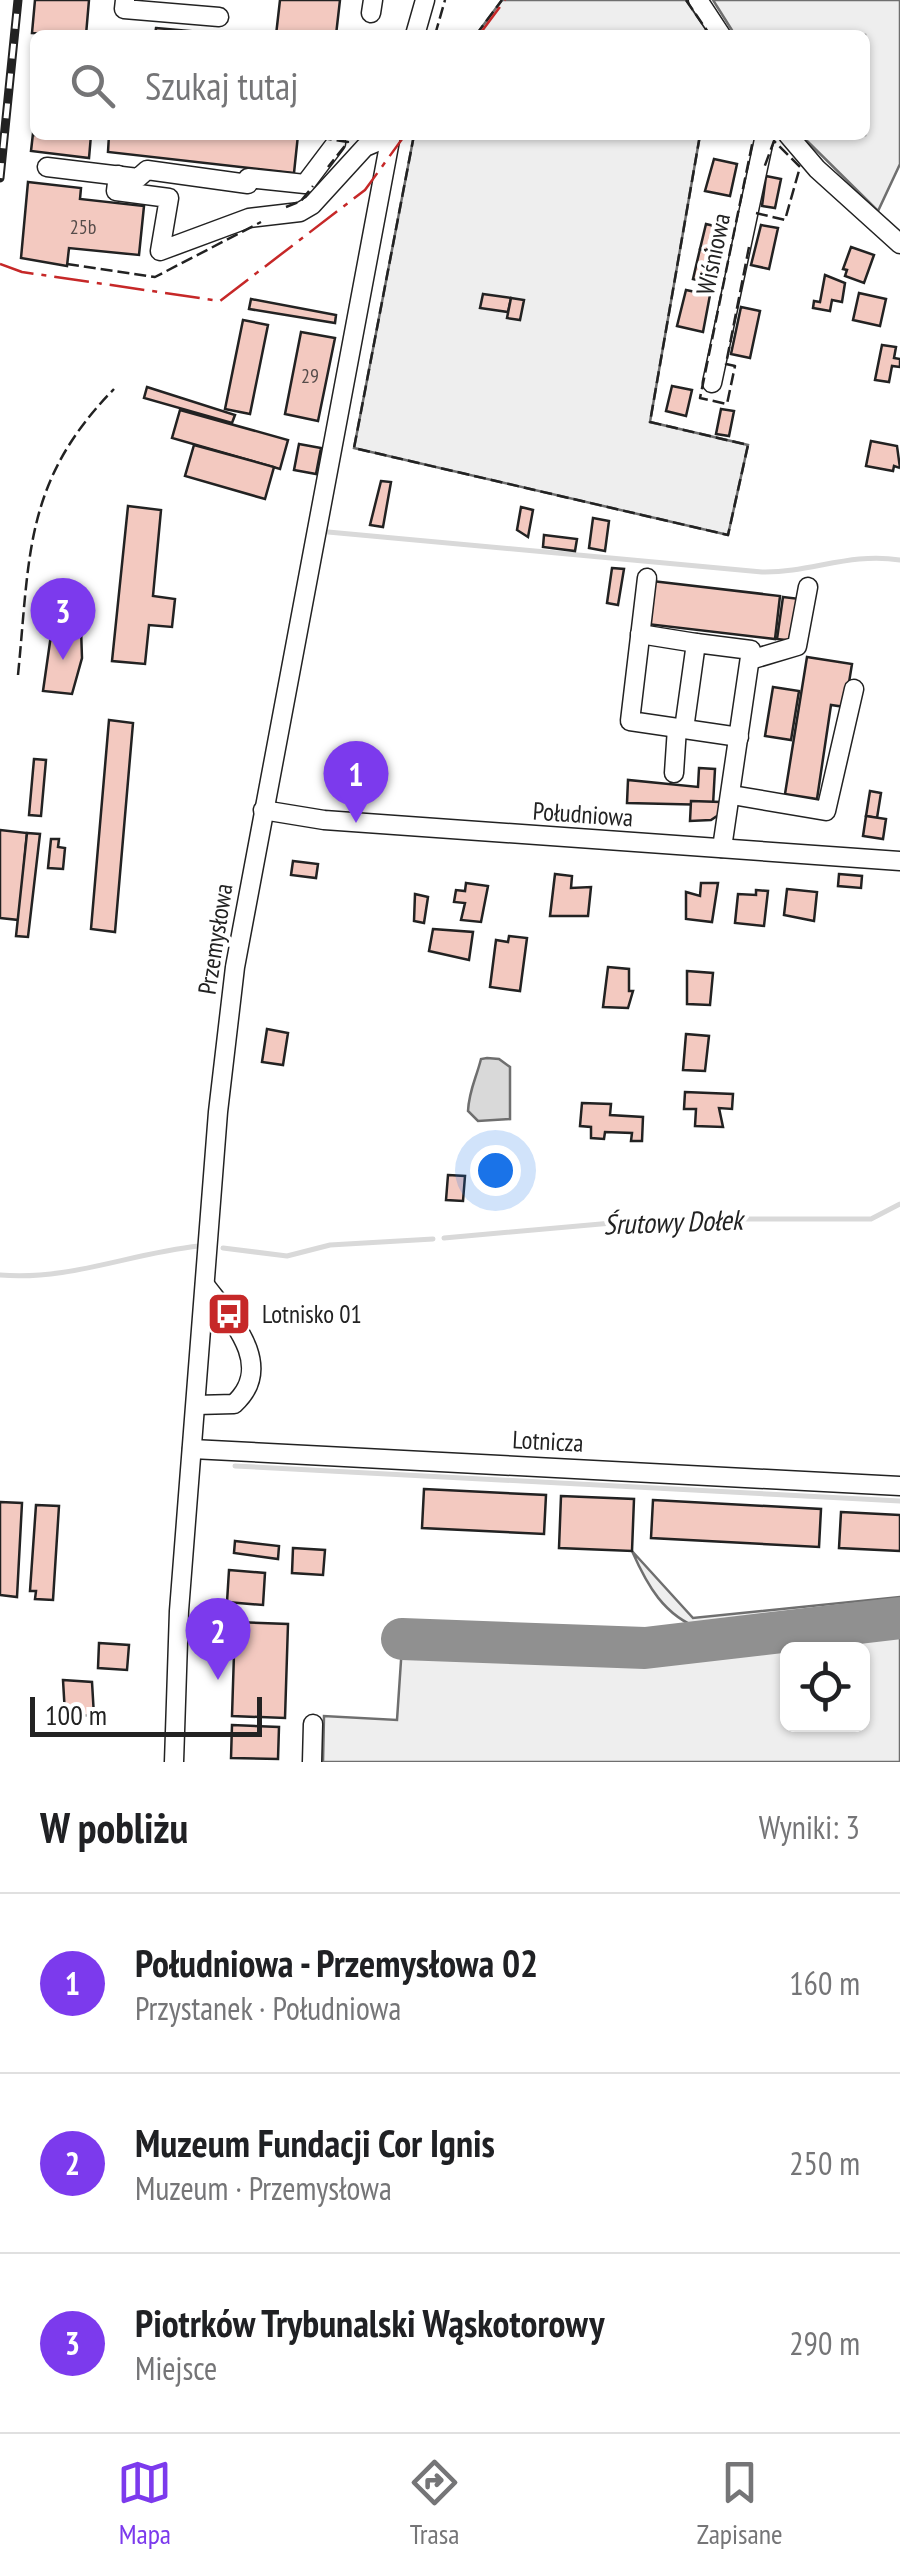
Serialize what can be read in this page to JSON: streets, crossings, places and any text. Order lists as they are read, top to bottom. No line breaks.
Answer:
{"streets":{"street":["Wiśniowa","Południowa","Przemysłowa","Lotnicza"]},"crossings":[["Południowa","Przemysłowa"],["Przemysłowa","Lotnicza"]],"water":["Śrutowy Dołek"],"places":{"bus stop":["Lotnisko 01"]},"house_numbers":["25b","29"],"scale_bar":"100 m","page":{"search":"Szukaj tutaj","pins":["3","1","2"],"scale":"100 m","heading":["W pobliżu","Wyniki: 3"],"list":[{"mark":"1","name":"Południowa - Przemysłowa 02","note":"Przystanek · Południowa","value":"160 m"},{"mark":"2","name":"Muzeum Fundacji Cor Ignis","note":"Muzeum · Przemysłowa","value":"250 m"},{"mark":"3","name":"Piotrków Trybunalski Wąskotorowy","note":"Miejsce","value":"290 m"}],"nav":["Mapa","Trasa","Zapisane"]}}
